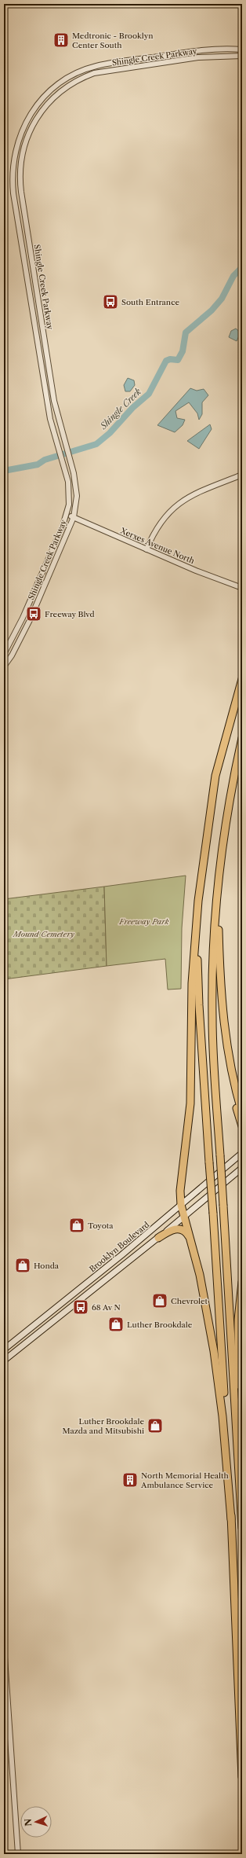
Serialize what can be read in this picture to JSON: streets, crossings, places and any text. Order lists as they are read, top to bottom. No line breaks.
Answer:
{"streets":{"main road":["Brooklyn Boulevard"],"street":["Shingle Creek Parkway","Xerxes Avenue North"]},"crossings":[["Shingle Creek Parkway","Xerxes Avenue North"]],"water":["Shingle Creek"],"parks":["Freeway Park","Mound Cemetery"],"places":{"building":["Medtronic - Brooklyn Center South","North Memorial Health Ambulance Service"],"bus stop":["South Entrance","Freeway Blvd","68 Av N"],"shop":["Toyota","Honda","Chevrolet","Luther Brookdale","Luther Brookdale Mazda and Mitsubishi"]},"north":"left"}
